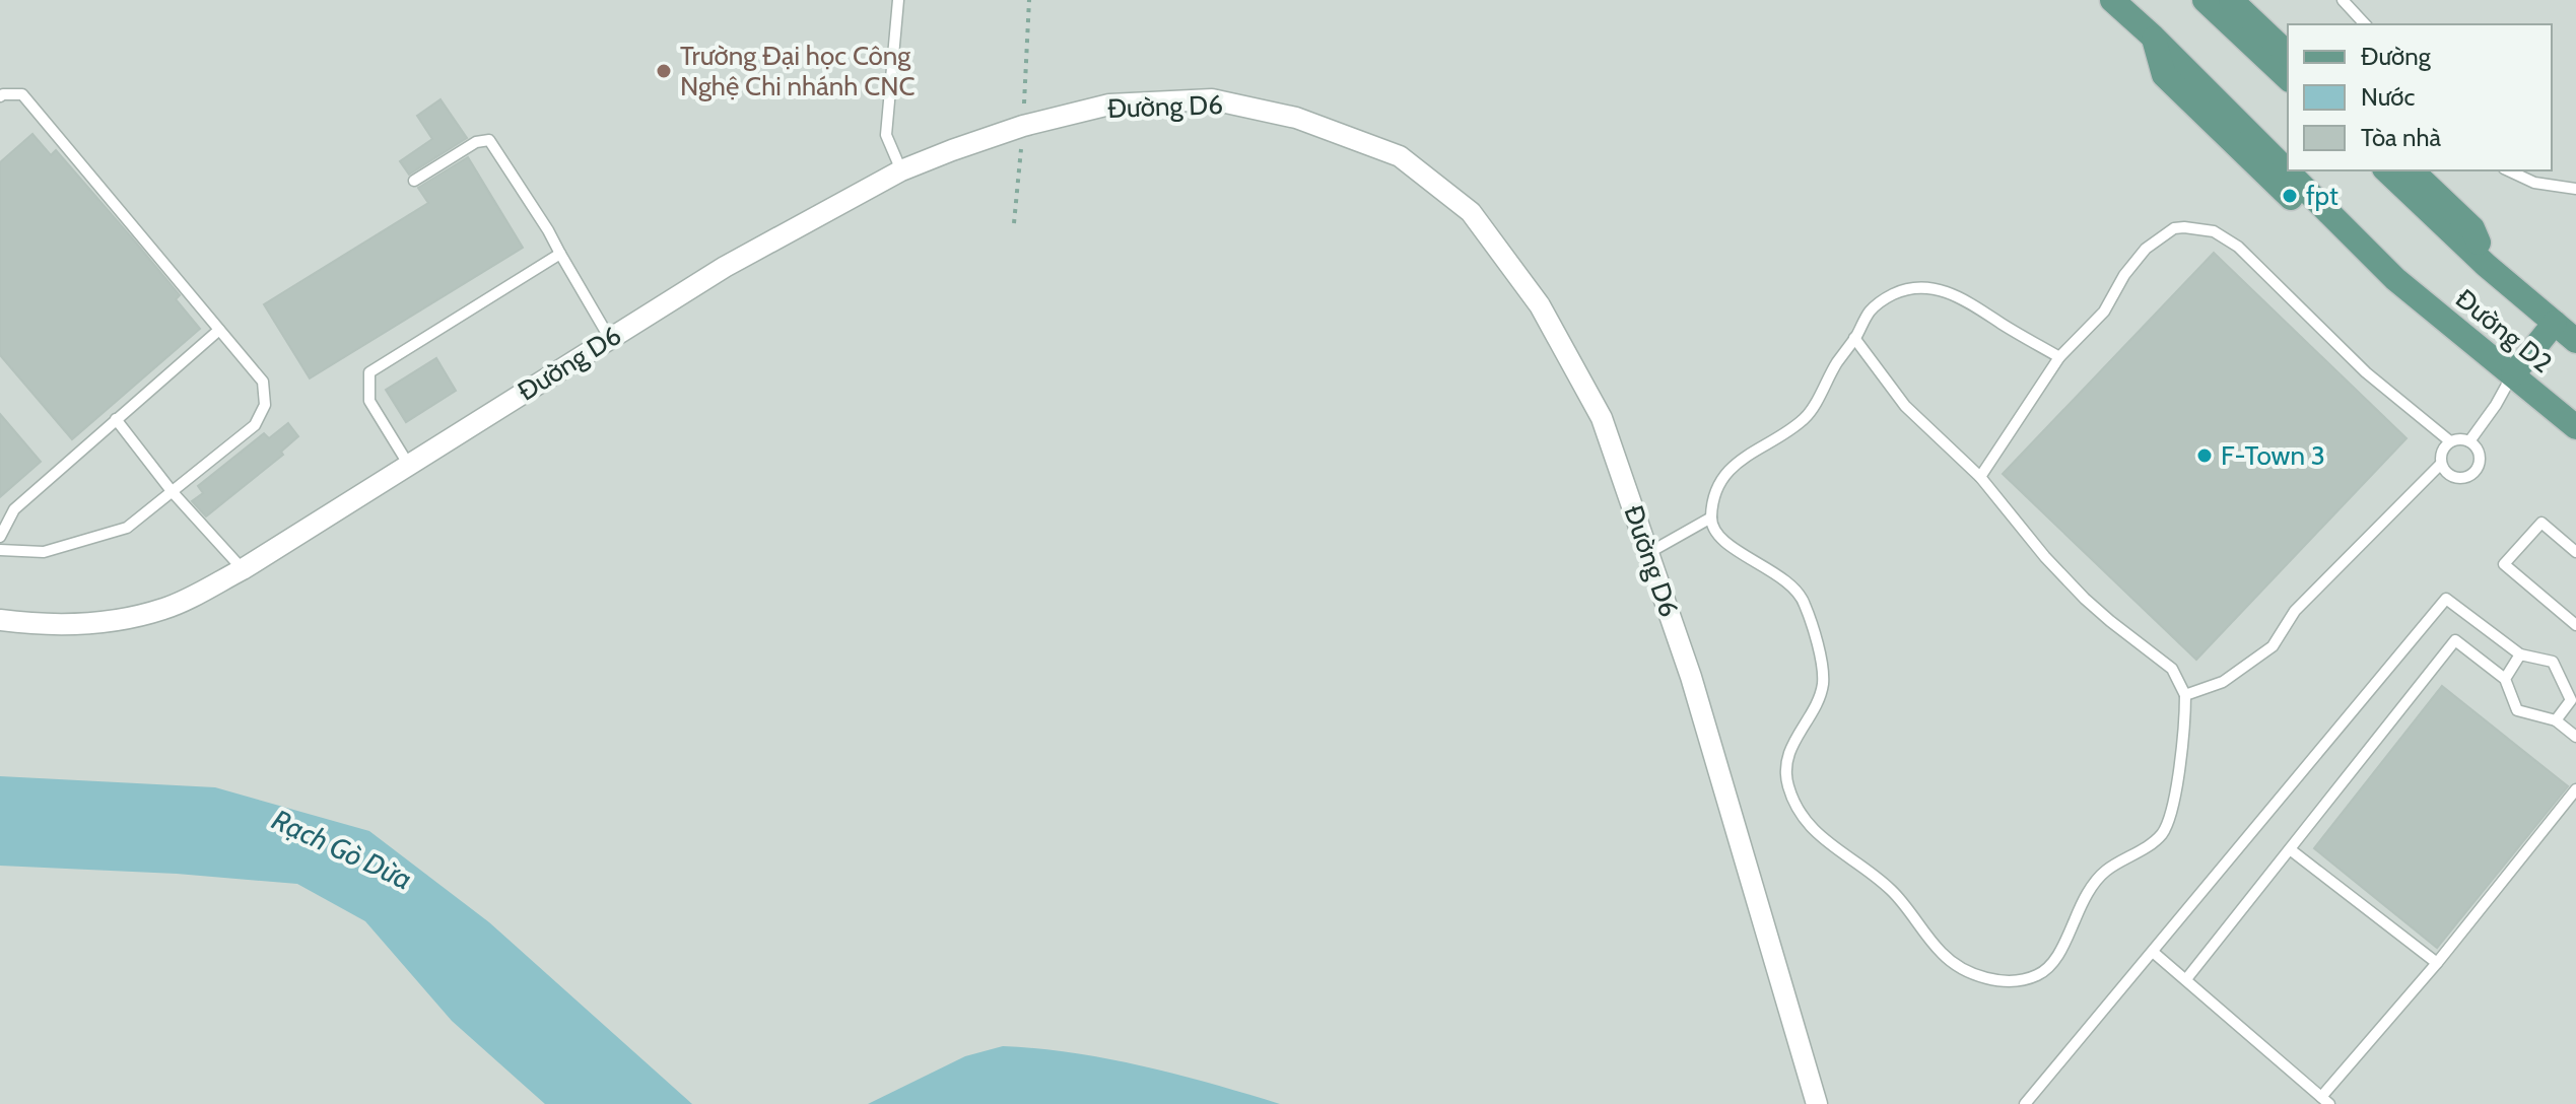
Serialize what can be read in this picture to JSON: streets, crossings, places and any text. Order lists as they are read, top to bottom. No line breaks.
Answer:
{"streets":{"main road":["Đường D2"],"street":["Đường D6"]},"water":["Rạch Gò Dừa"],"places":["Trường Đại học Công Nghệ Chi nhánh CNC","fpt","F-Town 3"],"legend":["Đường","Nước","Tòa nhà"]}
